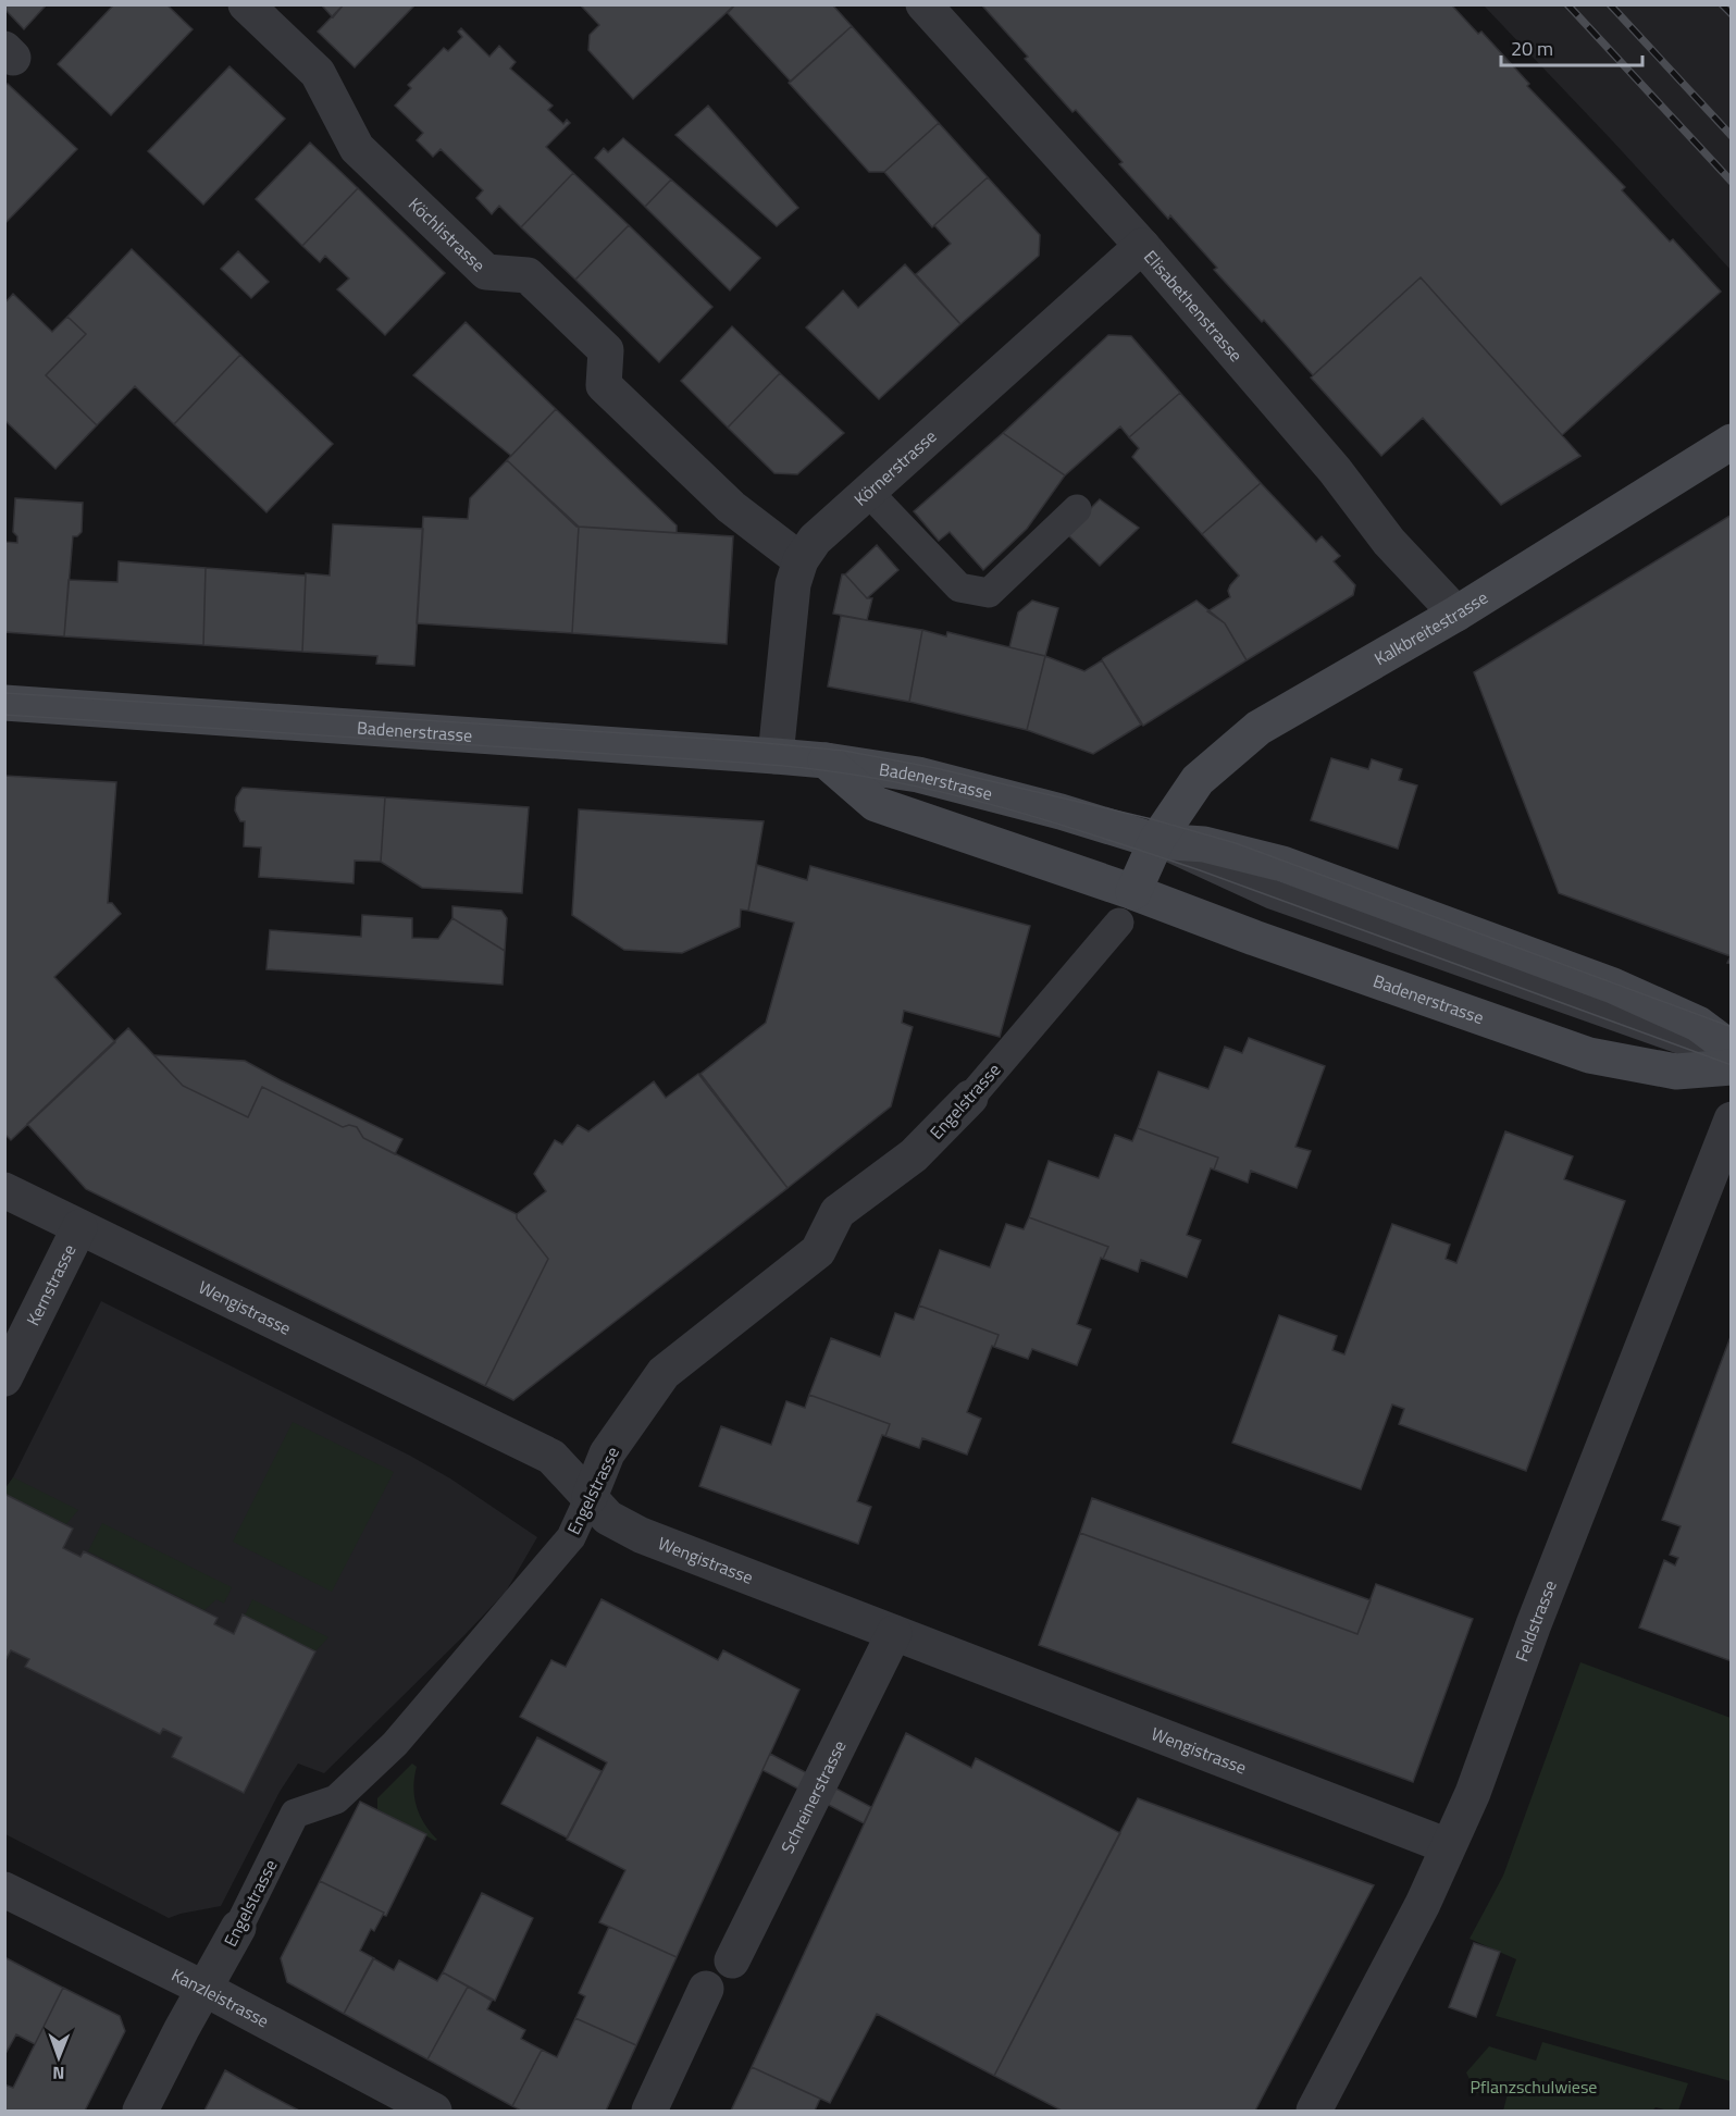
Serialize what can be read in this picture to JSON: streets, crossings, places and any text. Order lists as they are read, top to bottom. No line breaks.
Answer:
{"streets":{"street":["Köchlistrasse","Elisabethenstrasse","Körnerstrasse","Kalkbreitestrasse","Badenerstrasse","Engelstrasse","Kernstrasse","Wengistrasse","Feldstrasse","Schreinerstrasse","Kanzleistrasse"]},"crossings":[["Köchlistrasse","Körnerstrasse"],["Elisabethenstrasse","Körnerstrasse"],["Elisabethenstrasse","Kalkbreitestrasse"],["Körnerstrasse","Badenerstrasse"],["Kalkbreitestrasse","Badenerstrasse"],["Badenerstrasse","Engelstrasse"],["Engelstrasse","Wengistrasse"],["Engelstrasse","Kanzleistrasse"],["Kernstrasse","Wengistrasse"],["Wengistrasse","Feldstrasse"],["Wengistrasse","Schreinerstrasse"]],"parks":["Pflanzschulwiese"],"scale_bar":"20 m","north":"bottom"}
